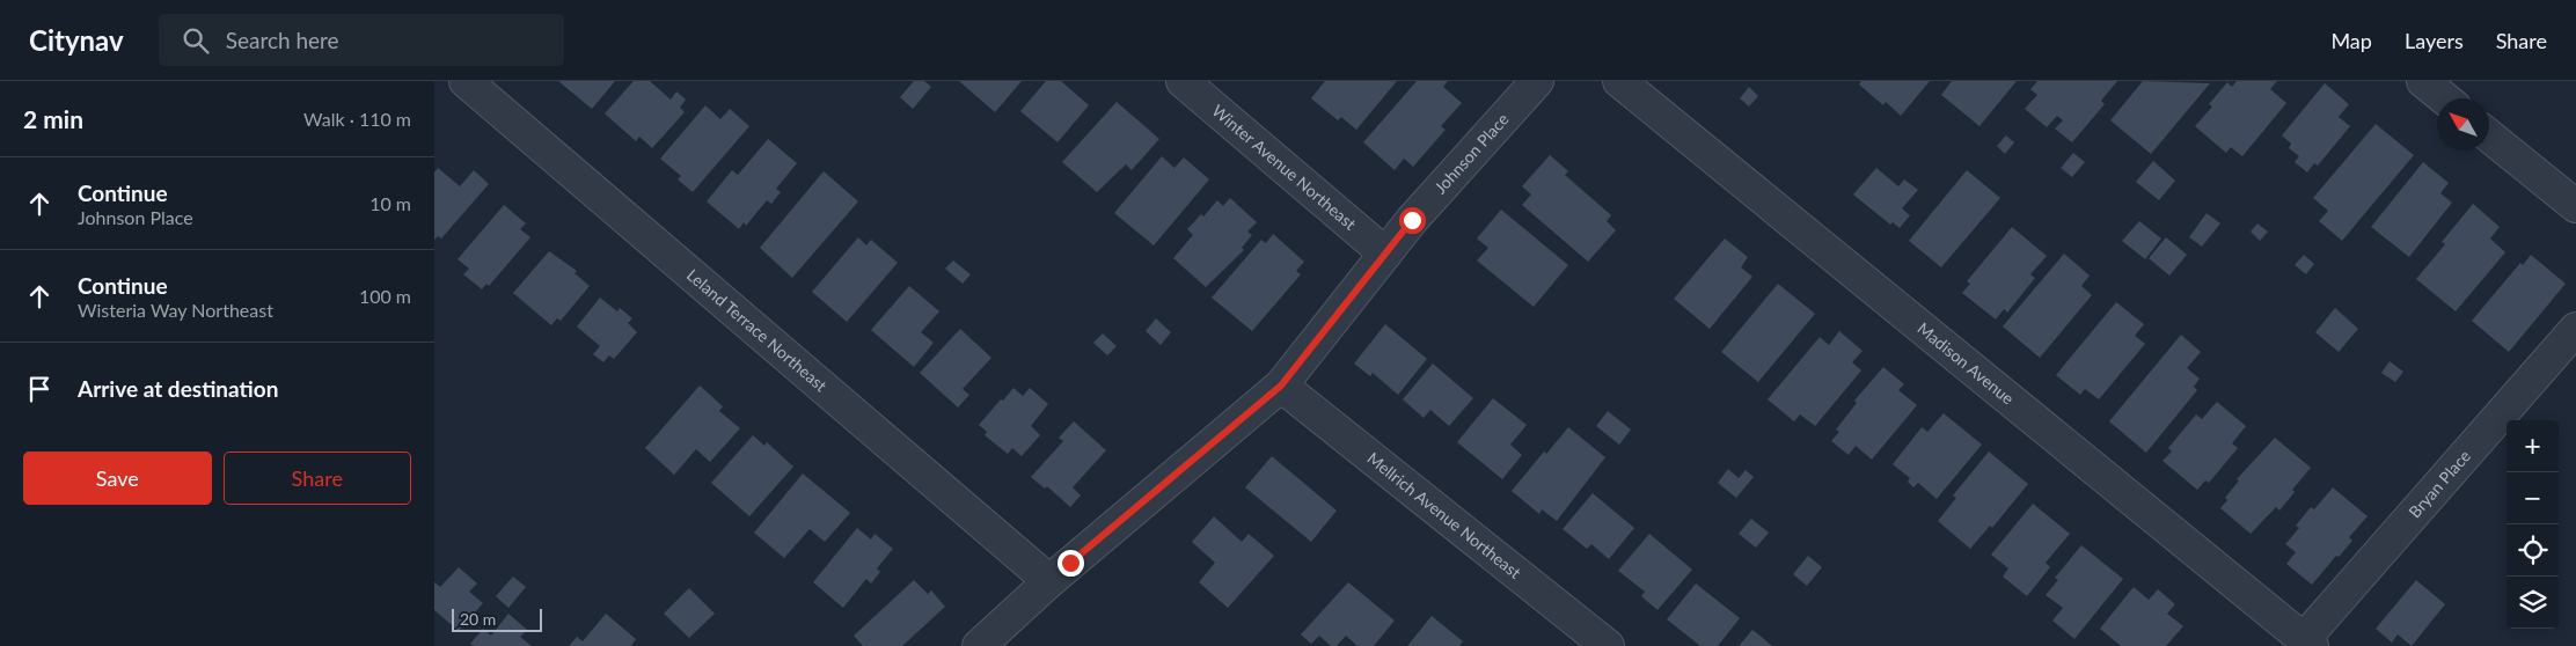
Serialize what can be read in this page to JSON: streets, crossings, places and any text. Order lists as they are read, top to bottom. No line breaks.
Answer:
{"streets":{"street":["Johnson Place","Winter Avenue Northeast","Leland Terrace Northeast","Madison Avenue","Bryan Place","Mellrich Avenue Northeast"]},"crossings":[["Johnson Place","Winter Avenue Northeast"],["Johnson Place","Leland Terrace Northeast"],["Johnson Place","Mellrich Avenue Northeast"],["Madison Avenue","Bryan Place"]],"scale_bar":"20 m","north":"top left","page":{"header":"Citynav","search":"Search here","nav":["Map","Layers","Share"],"heading":["2 min","Walk · 110 m"],"list":[["Continue","Johnson Place","10 m"],["Continue","Wisteria Way Northeast","100 m"],"Arrive at destination"],"map_buttons":["+","−"],"buttons":["Save","Share"],"scale":"20 m"}}
